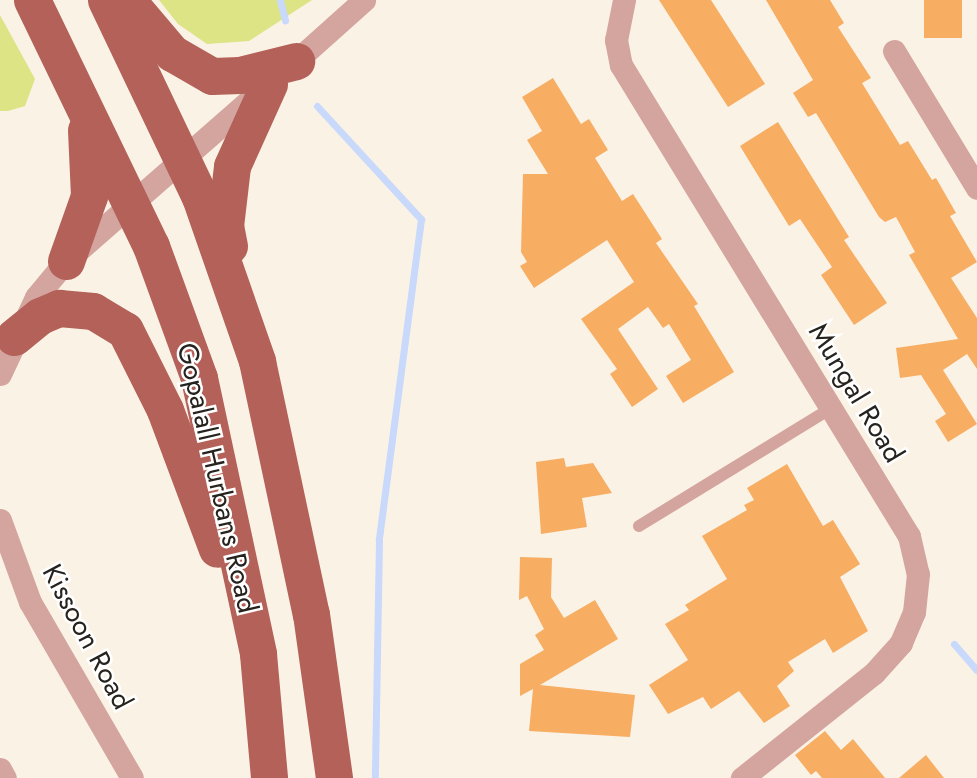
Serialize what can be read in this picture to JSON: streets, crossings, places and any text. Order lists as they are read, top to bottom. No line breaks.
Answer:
{"streets":{"main road":["Gopalall Hurbans Road"],"street":["Mungal Road","Kissoon Road"]}}
